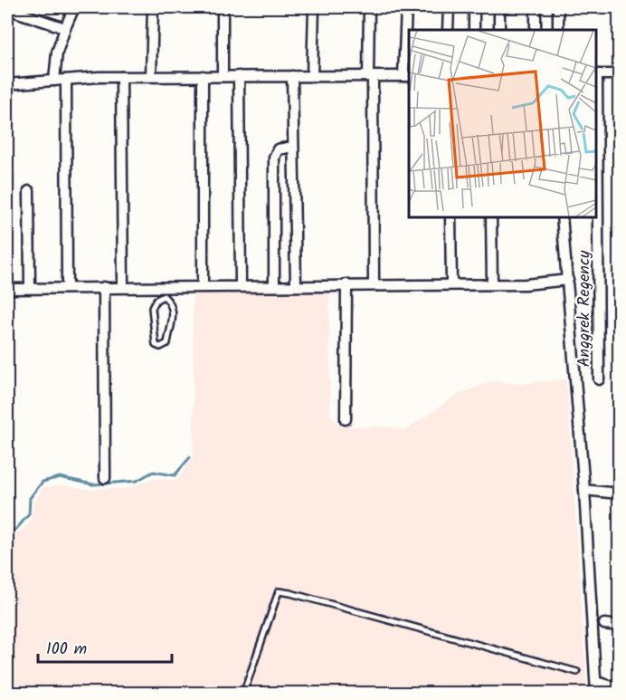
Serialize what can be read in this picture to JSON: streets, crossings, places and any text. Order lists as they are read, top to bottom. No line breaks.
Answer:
{"streets":{"street":["Anggrek Regency"]},"scale_bar":"100 m"}
